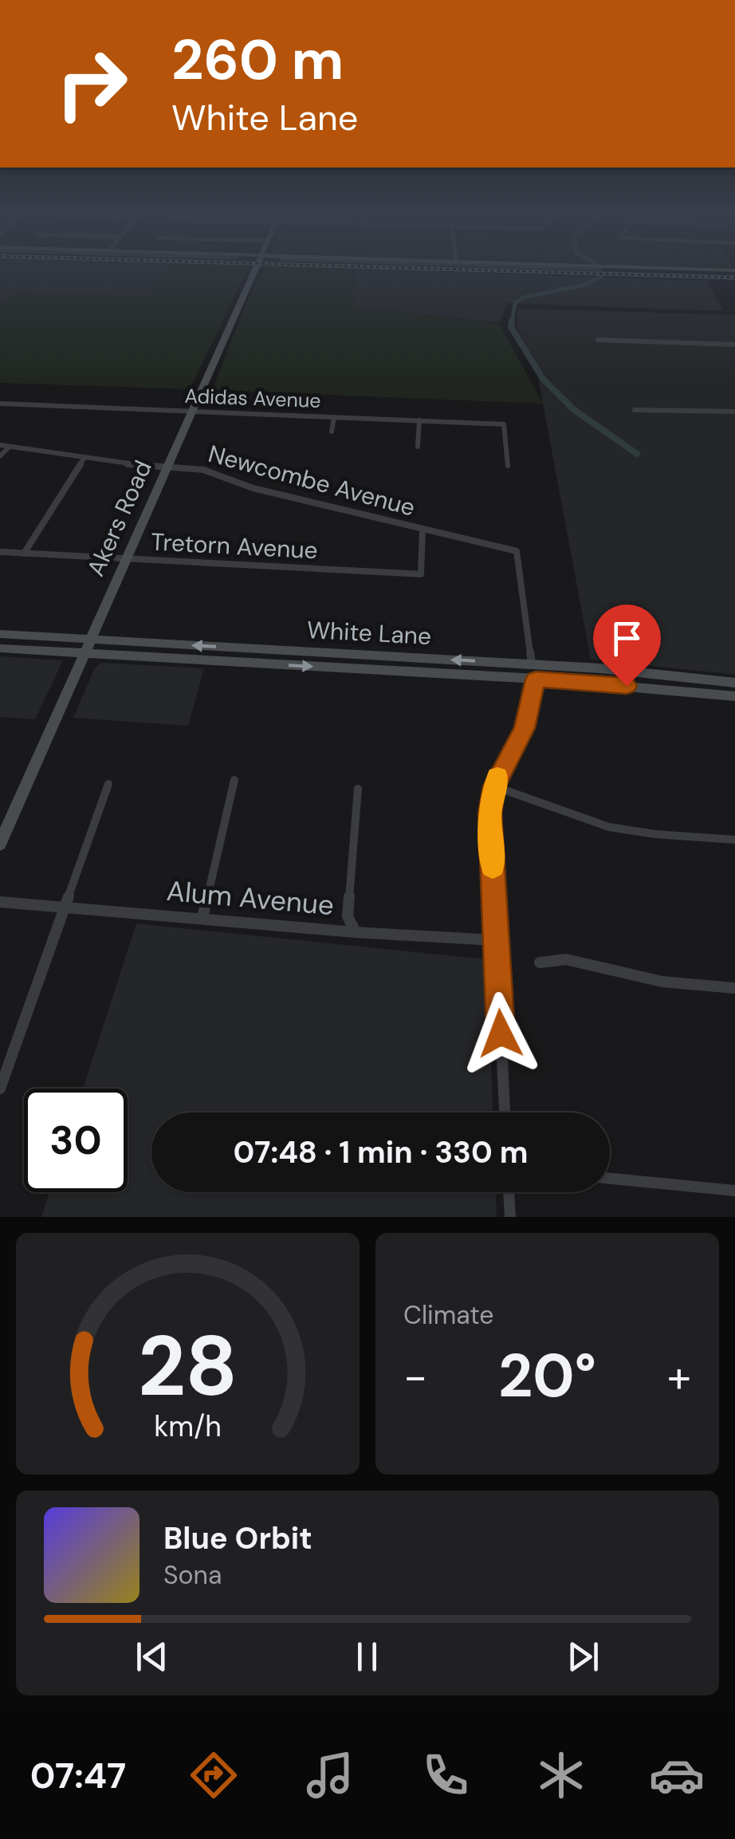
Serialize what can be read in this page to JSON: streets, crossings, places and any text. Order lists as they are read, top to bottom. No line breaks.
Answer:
{"streets":{"street":["Adidas Avenue","Newcombe Avenue","Akers Road","Tretorn Avenue","White Lane","Alum Avenue"]},"crossings":[["Adidas Avenue","Akers Road"],["Newcombe Avenue","Akers Road"],["Newcombe Avenue","Tretorn Avenue"],["Newcombe Avenue","White Lane"],["Akers Road","Tretorn Avenue"],["Akers Road","White Lane"]],"page":{"turn":["260 m","White Lane"],"limit":"30","trip":"07:48 · 1 min · 330 m","tile":"Climate","heat":["−","20°","+"],"song":["Blue Orbit","Sona"],"tabs":"07:47","gauge":["28","km/h"]}}
